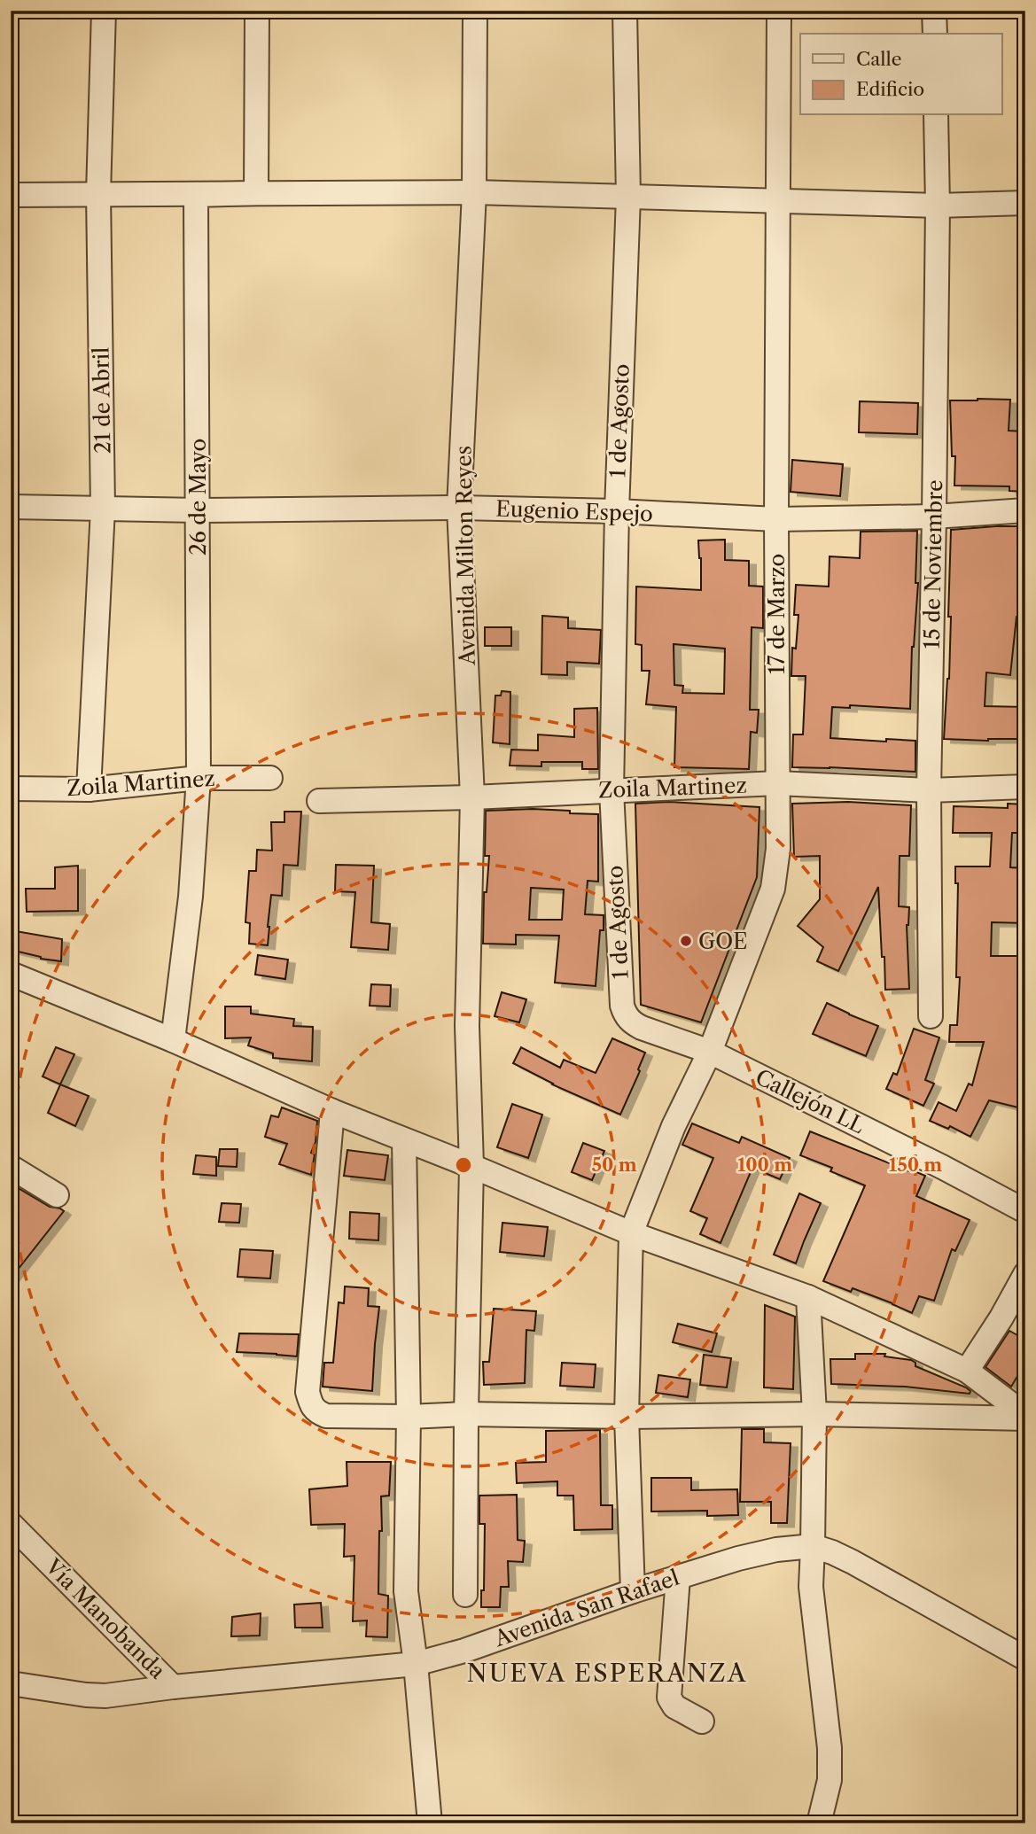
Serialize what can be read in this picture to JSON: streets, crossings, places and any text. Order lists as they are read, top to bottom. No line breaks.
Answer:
{"streets":{"street":["21 de Abril","1 de Agosto","26 de Mayo","Eugenio Espejo","Avenida Milton Reyes","15 de Noviembre","17 de Marzo","Zoila Martinez","Callejón LL","Avenida San Rafael","Vía Manobanda"]},"crossings":[["21 de Abril","Eugenio Espejo"],["21 de Abril","Zoila Martinez"],["1 de Agosto","Eugenio Espejo"],["1 de Agosto","Zoila Martinez"],["1 de Agosto","Callejón LL"],["26 de Mayo","Eugenio Espejo"],["26 de Mayo","Zoila Martinez"],["Eugenio Espejo","Avenida Milton Reyes"],["Eugenio Espejo","15 de Noviembre"],["Eugenio Espejo","17 de Marzo"],["Avenida Milton Reyes","Zoila Martinez"],["15 de Noviembre","Zoila Martinez"],["17 de Marzo","Zoila Martinez"],["17 de Marzo","Callejón LL"],["Avenida San Rafael","Vía Manobanda"]],"districts":["NUEVA ESPERANZA"],"places":["GOE"],"legend":["Calle","Edificio"],"rings":["50 m","100 m","150 m"]}
